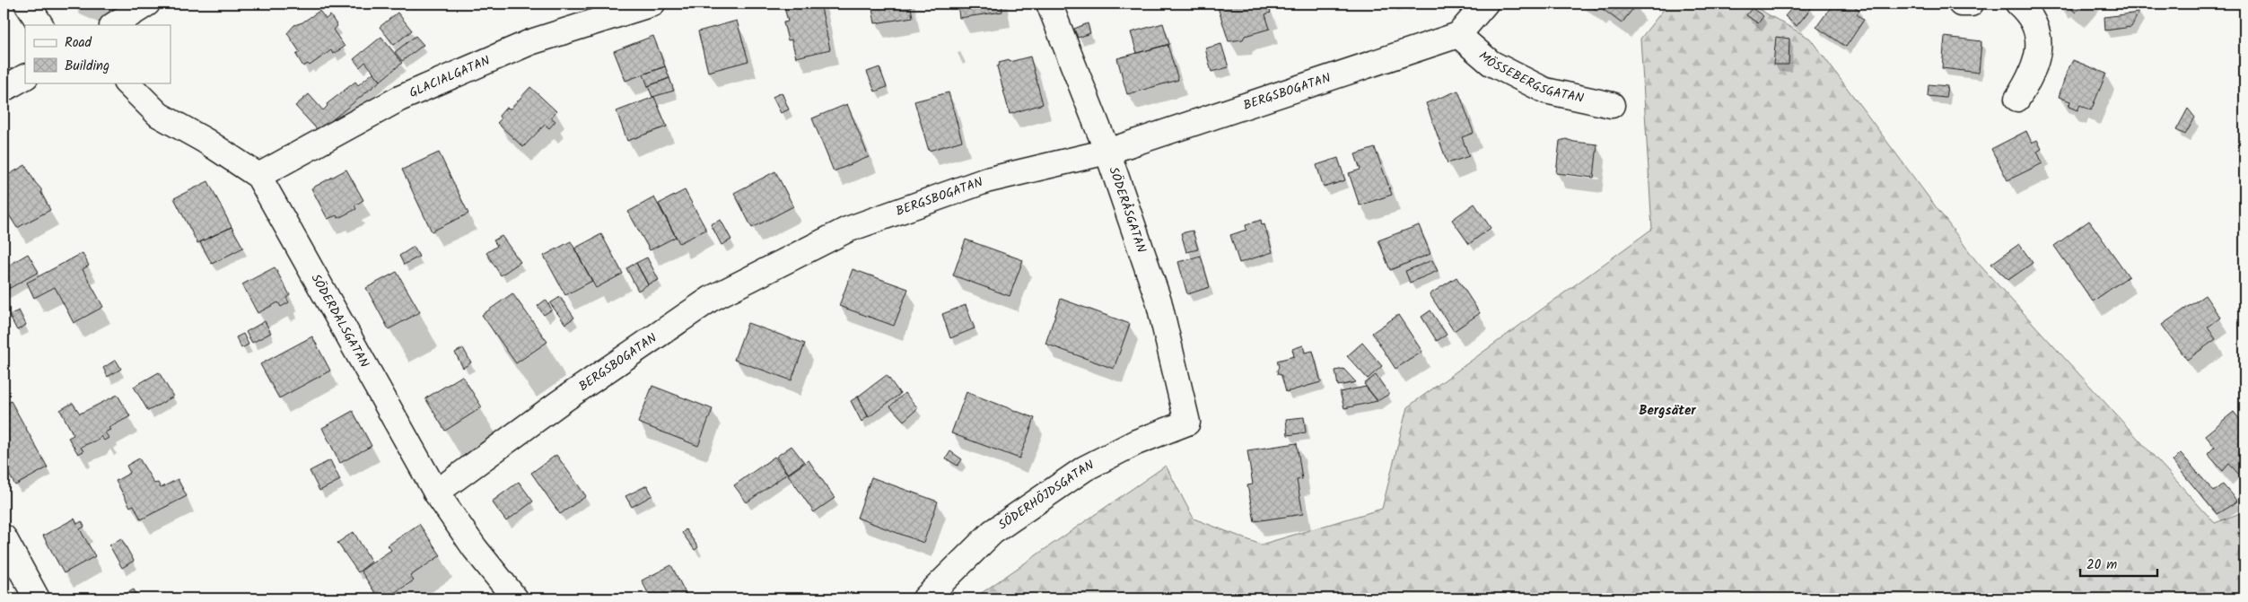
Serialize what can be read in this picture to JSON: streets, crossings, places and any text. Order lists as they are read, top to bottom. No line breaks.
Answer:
{"streets":{"street":["MÖSSEBERGSGATAN","GLACIALGATAN","BERGSBOGATAN","SÖDERÅSGATAN","SÖDERDALSGATAN","SÖDERHÖJDSGATAN"]},"crossings":[["MÖSSEBERGSGATAN","BERGSBOGATAN"],["GLACIALGATAN","SÖDERDALSGATAN"],["BERGSBOGATAN","SÖDERÅSGATAN"],["BERGSBOGATAN","SÖDERDALSGATAN"],["SÖDERÅSGATAN","SÖDERHÖJDSGATAN"]],"districts":["Bergsäter"],"legend":["Road","Building"],"scale_bar":"20 m"}
